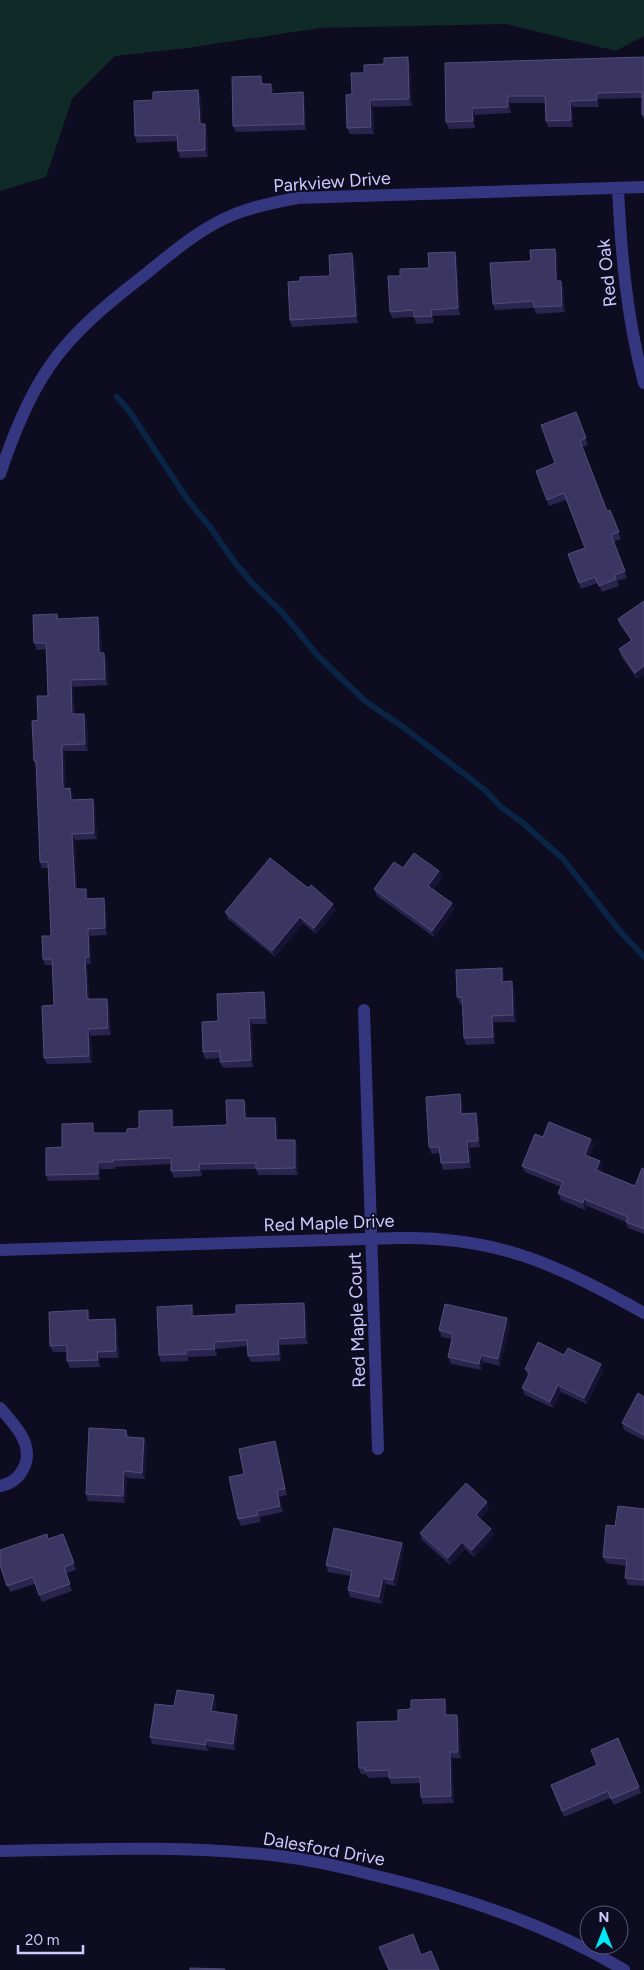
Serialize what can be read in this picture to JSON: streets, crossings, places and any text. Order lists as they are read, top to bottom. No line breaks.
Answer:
{"streets":{"street":["Parkview Drive","Red Oak","Red Maple Drive","Red Maple Court","Dalesford Drive"]},"crossings":[["Parkview Drive","Red Oak"],["Red Maple Drive","Red Maple Court"]],"scale_bar":"20 m","north":"top"}
